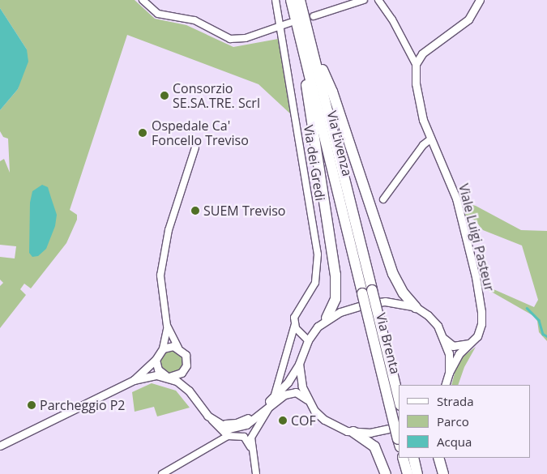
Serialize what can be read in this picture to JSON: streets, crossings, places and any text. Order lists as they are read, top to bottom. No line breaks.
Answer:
{"streets":{"highway":["Via Livenza","Via Brenta"],"street":["Via dei Gredi","Viale Luigi Pasteur"]},"crossings":[["Via Livenza","Via Brenta"]],"places":["Consorzio SE.SA.TRE. Scrl","Ospedale Ca' Foncello Treviso","SUEM Treviso","Parcheggio P2","COF"],"legend":["Strada","Parco","Acqua"]}
